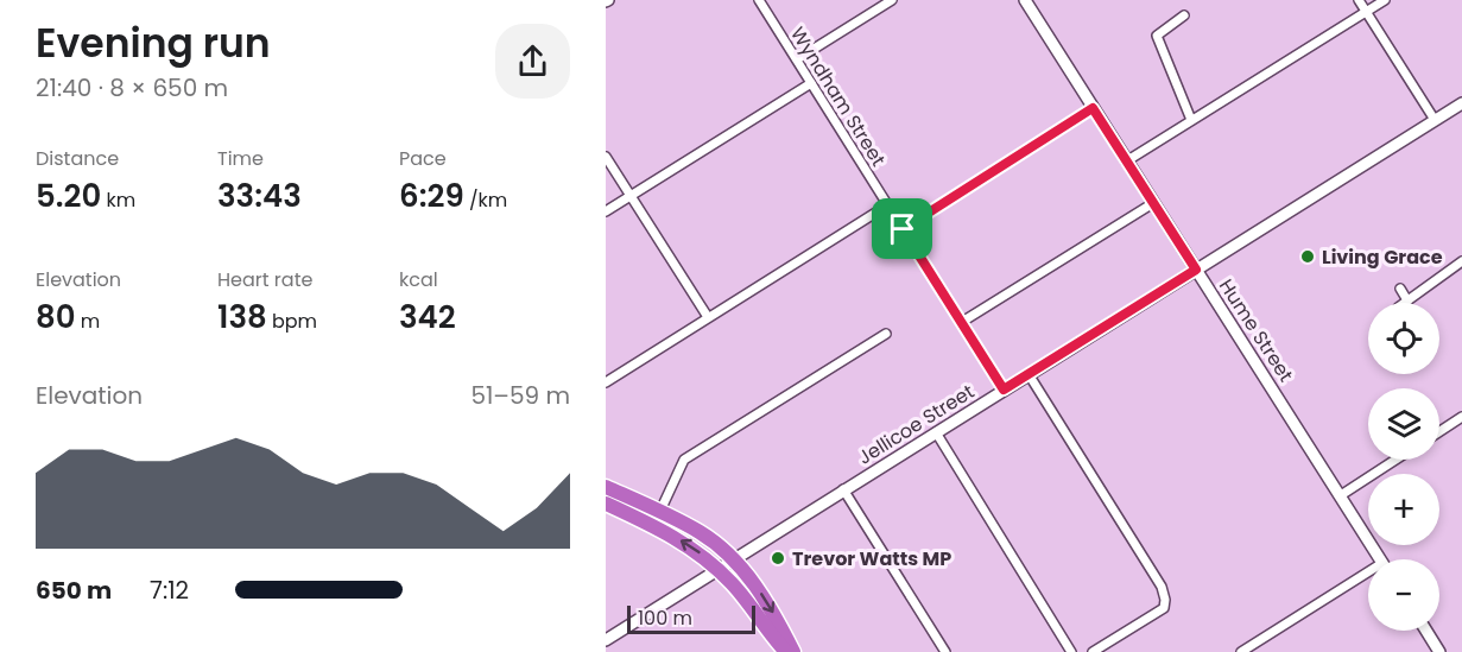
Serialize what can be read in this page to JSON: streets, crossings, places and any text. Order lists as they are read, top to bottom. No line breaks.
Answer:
{"streets":{"street":["Wyndham Street","Hume Street","Jellicoe Street"]},"crossings":[["Wyndham Street","Jellicoe Street"],["Hume Street","Jellicoe Street"]],"places":["Living Grace","Trevor Watts MP"],"scale_bar":"100 m","page":{"heading":["Evening run","21:40 · 8 × 650 m"],"stats":[["Distance","5.20 km"],["Time","33:43"],["Pace","6:29 /km"],["Elevation","80 m"],["Heart rate","138 bpm"],["kcal","342"]],"map_buttons":["+","−"],"chart":["Elevation","51–59 m"],"list":[{"name":"650 m","note":"7:12"}],"scale":"100 m"}}
